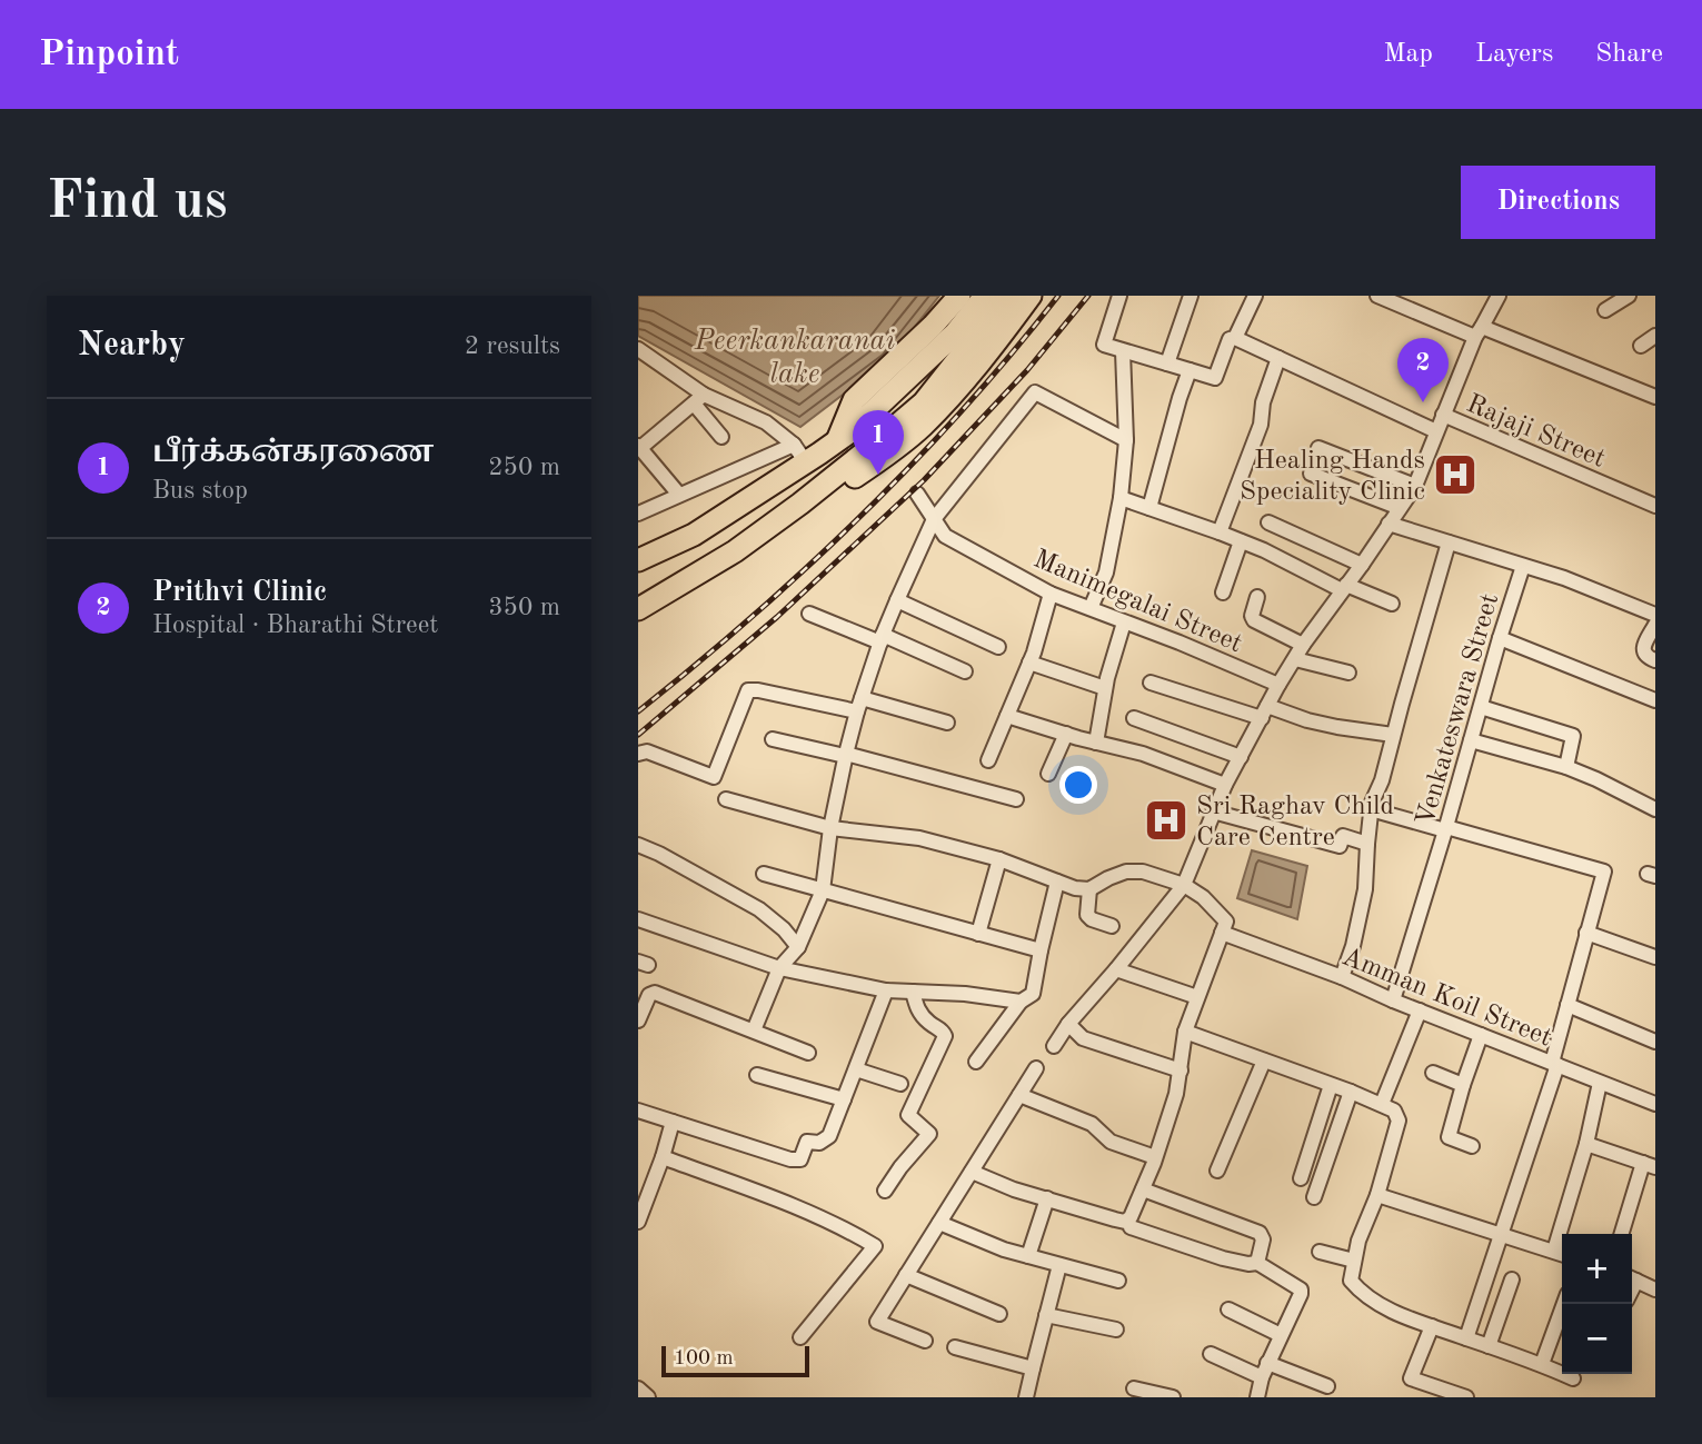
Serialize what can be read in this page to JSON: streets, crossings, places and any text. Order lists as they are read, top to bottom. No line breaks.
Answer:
{"streets":{"street":["Rajaji Street","Manimegalai Street","Venkateswara Street","Amman Koil Street"]},"crossings":[["Venkateswara Street","Amman Koil Street"]],"water":["Peerkankaranai lake"],"places":{"hospital":["Healing Hands Speciality Clinic","Sri Raghav Child Care Centre"]},"scale_bar":"100 m","page":{"header":"Pinpoint","nav":["Map","Layers","Share"],"buttons":"Directions","title":"Find us","heading":["Nearby","2 results"],"pins":["2","1"],"list":[{"mark":"1","name":"பீர்க்கன்கரணை","note":"Bus stop","value":"250 m"},{"mark":"2","name":"Prithvi Clinic","note":"Hospital · Bharathi Street","value":"350 m"}],"map_buttons":["+","−"],"scale":"100 m"}}
